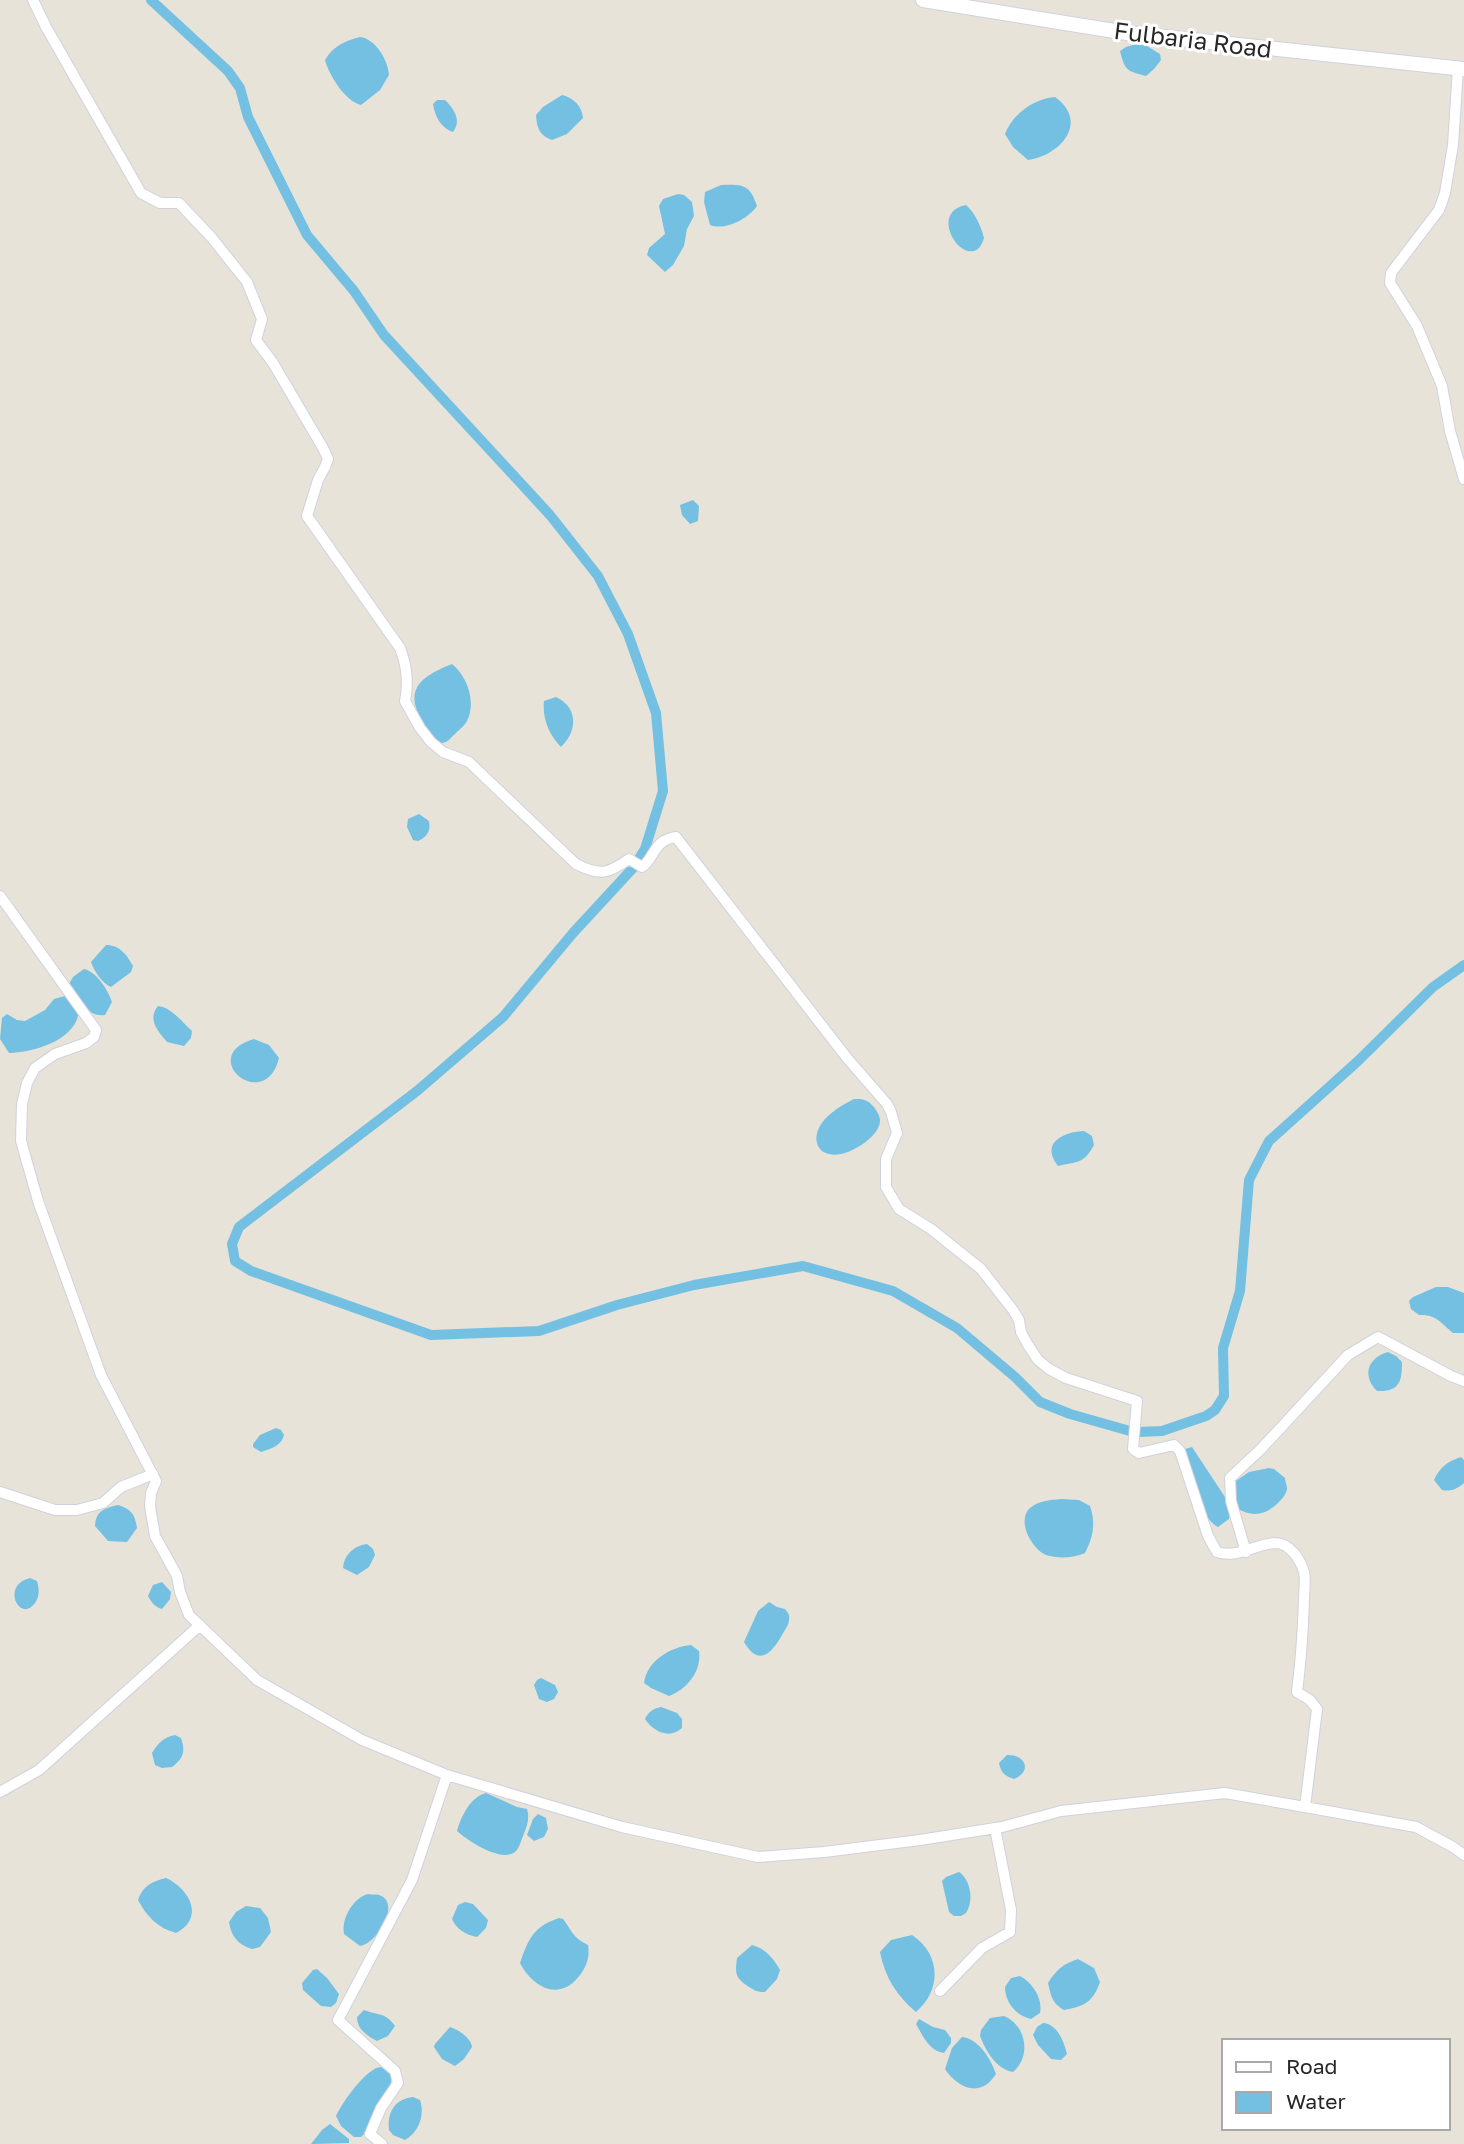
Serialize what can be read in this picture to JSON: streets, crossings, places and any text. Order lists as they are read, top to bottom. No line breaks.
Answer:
{"streets":{"main road":["Fulbaria Road"]},"legend":["Road","Water"]}
